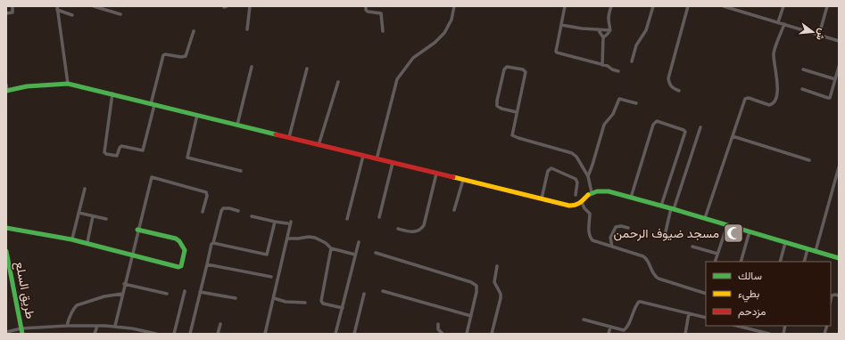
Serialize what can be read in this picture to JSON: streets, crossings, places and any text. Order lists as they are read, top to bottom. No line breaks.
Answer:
{"streets":{"street":["طريق السلع"]},"places":{"mosque":["مسجد ضيوف الرحمن"]},"legend":["سالك","بطيء","مزدحم"],"north":"right"}
